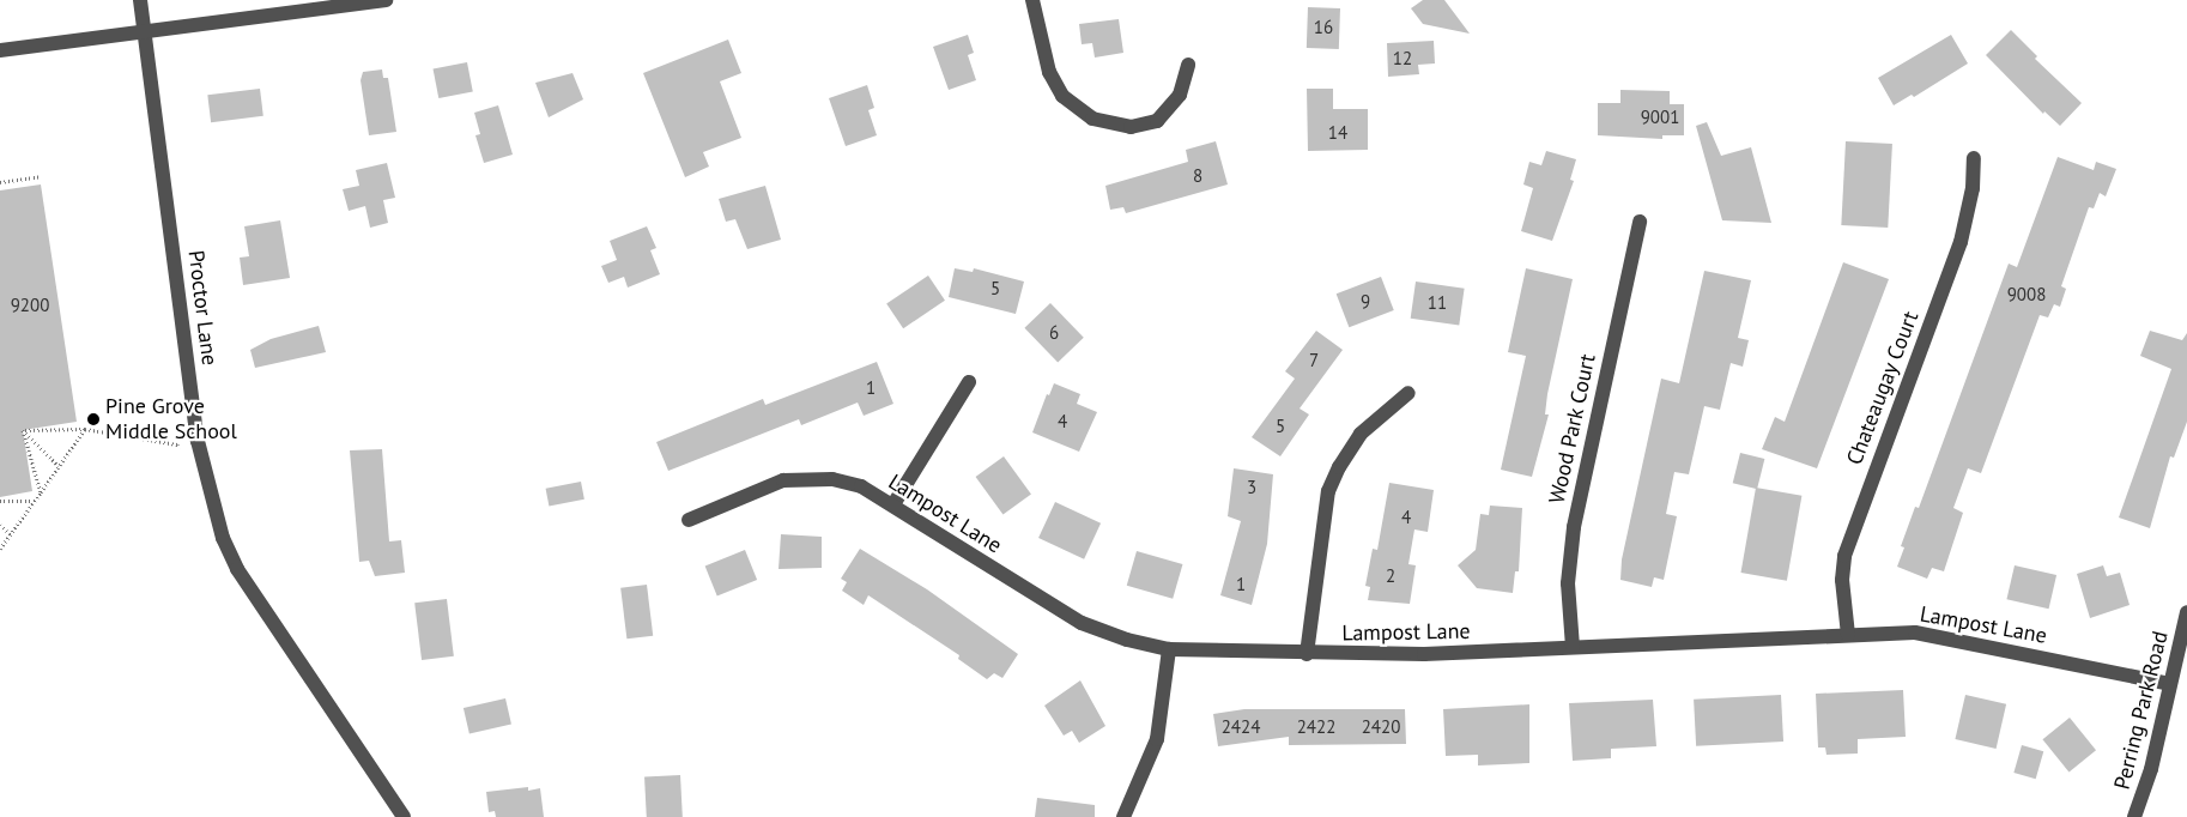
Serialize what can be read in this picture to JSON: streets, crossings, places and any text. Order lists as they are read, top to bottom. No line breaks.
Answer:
{"streets":{"street":["Proctor Lane","Chateaugay Court","Wood Park Court","Lampost Lane","Perring Park Road"]},"crossings":[["Chateaugay Court","Lampost Lane"],["Wood Park Court","Lampost Lane"],["Lampost Lane","Perring Park Road"]],"places":["Pine Grove Middle School"],"house_numbers":["16","12","9001","14","8","5","9008","9","11","9200","6","7","1","4","5","3","4","2","1","2424","2422","2420"]}
